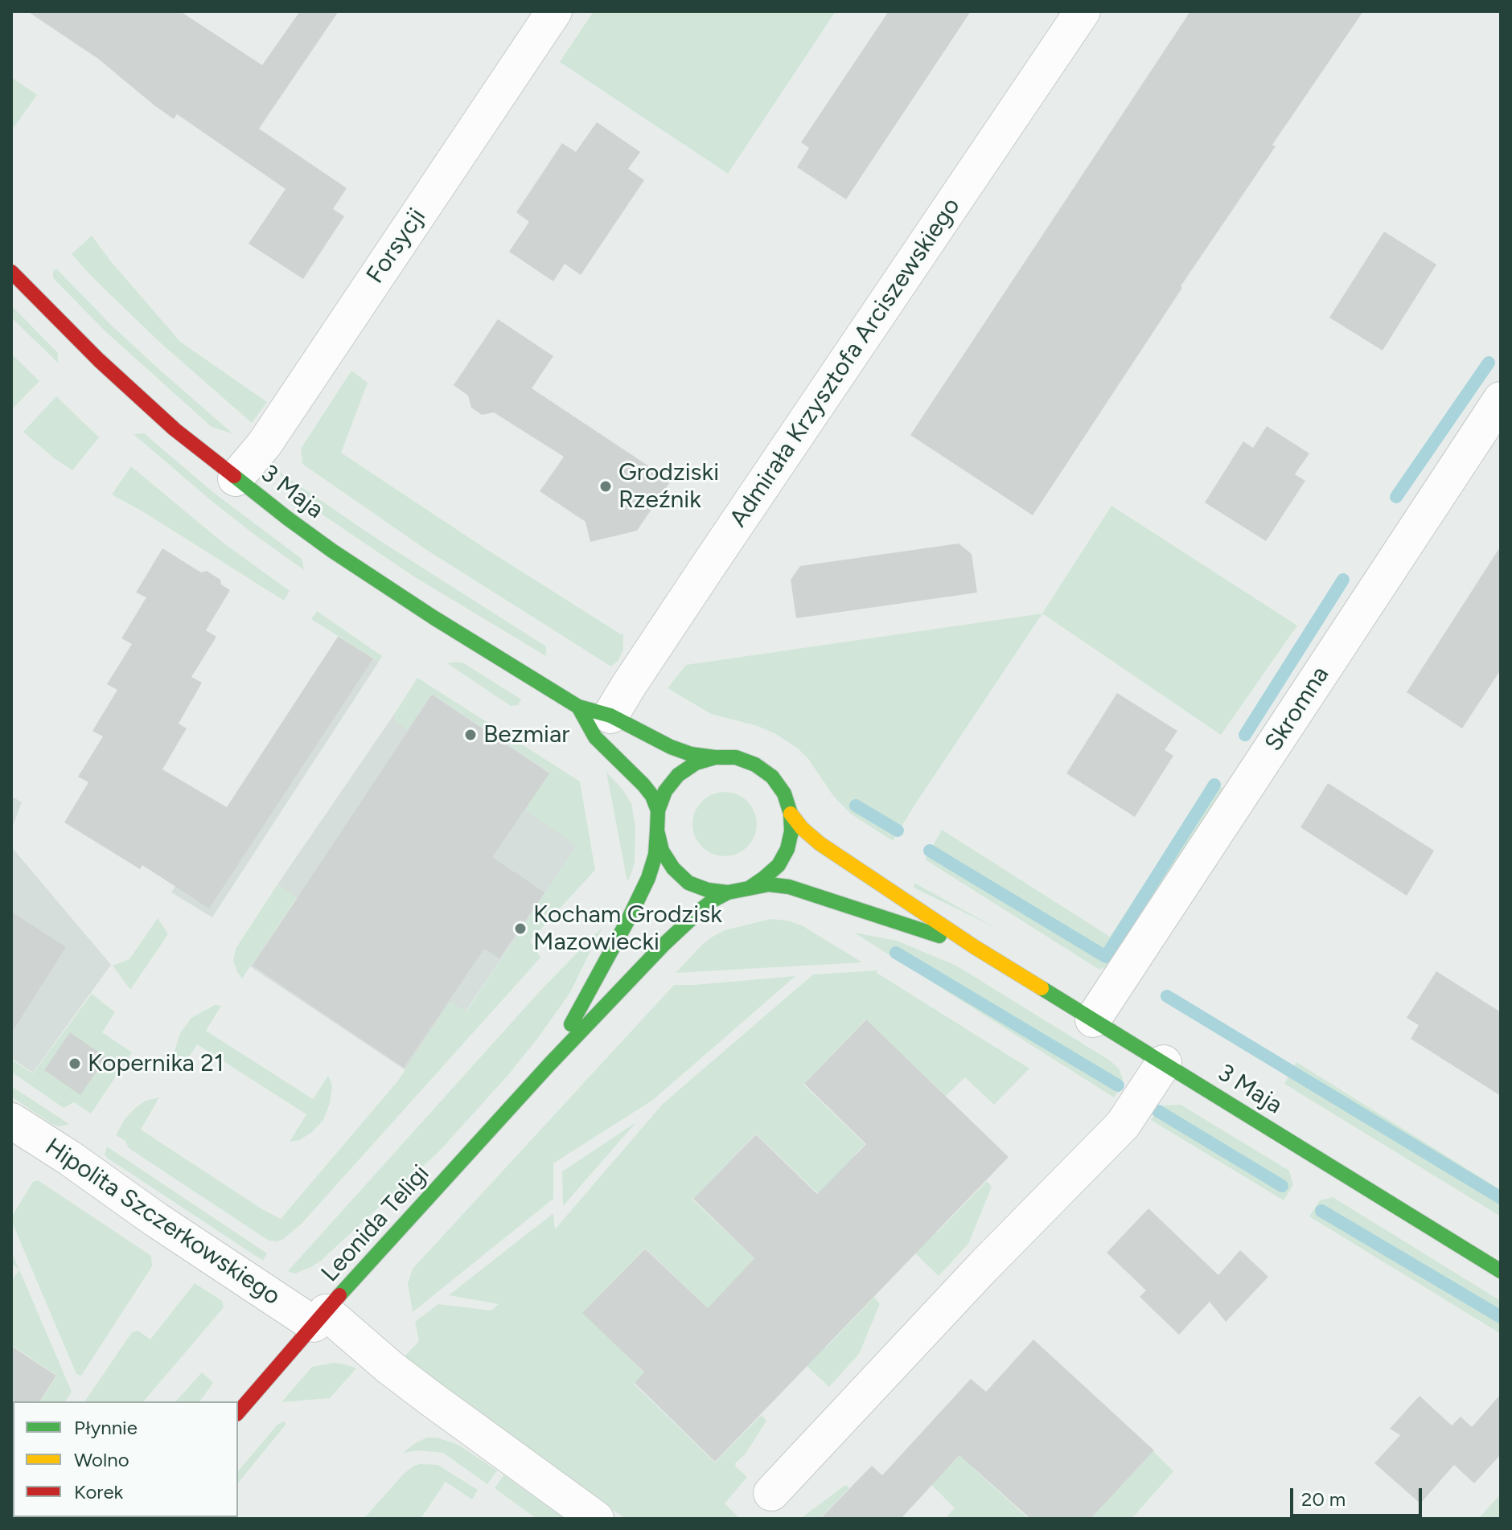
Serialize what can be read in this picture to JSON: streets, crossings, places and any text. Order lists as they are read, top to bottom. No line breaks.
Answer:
{"streets":{"street":["Forsycji","Admirała Krzysztofa Arciszewskiego","3 Maja","Skromna","Hipolita Szczerkowskiego","Leonida Teligi"]},"crossings":[["Forsycji","3 Maja"],["Admirała Krzysztofa Arciszewskiego","3 Maja"],["3 Maja","Skromna"],["3 Maja","Leonida Teligi"],["Hipolita Szczerkowskiego","Leonida Teligi"]],"places":["Grodziski Rzeźnik","Bezmiar","Kocham Grodzisk Mazowiecki","Kopernika 21"],"legend":["Płynnie","Wolno","Korek"],"scale_bar":"20 m"}
